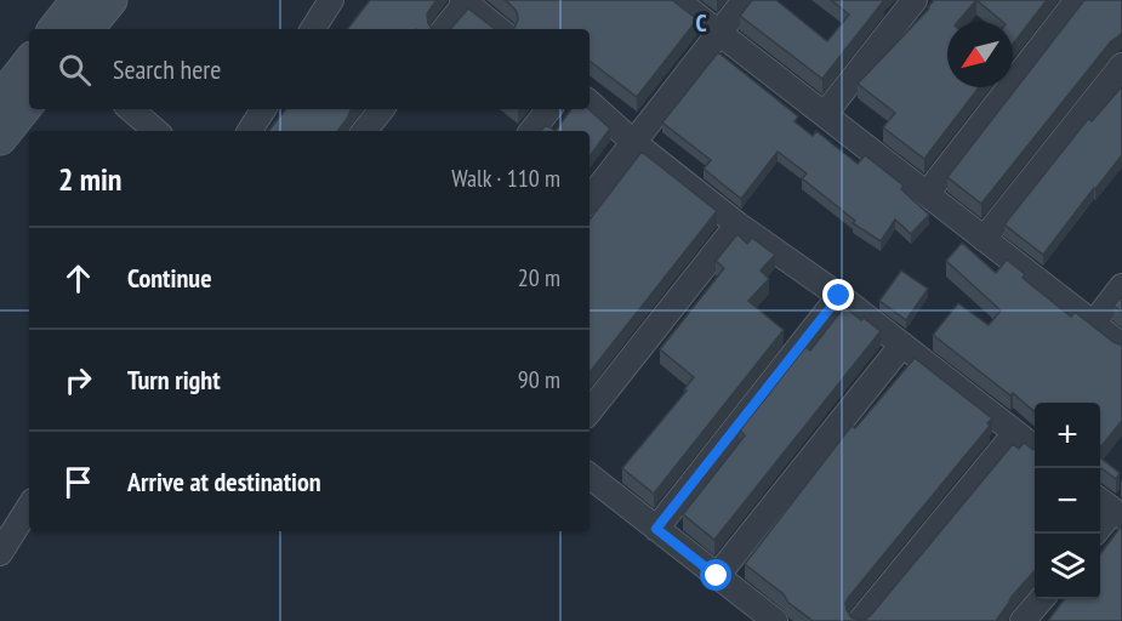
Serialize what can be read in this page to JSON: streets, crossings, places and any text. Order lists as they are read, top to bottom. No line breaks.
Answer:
{"north":"bottom left","page":{"search":"Search here","heading":["2 min","Walk · 110 m"],"list":[["Continue","20 m"],["Turn right","90 m"],"Arrive at destination"],"map_buttons":["+","−"]},"grid":{"columns":["C"]}}
